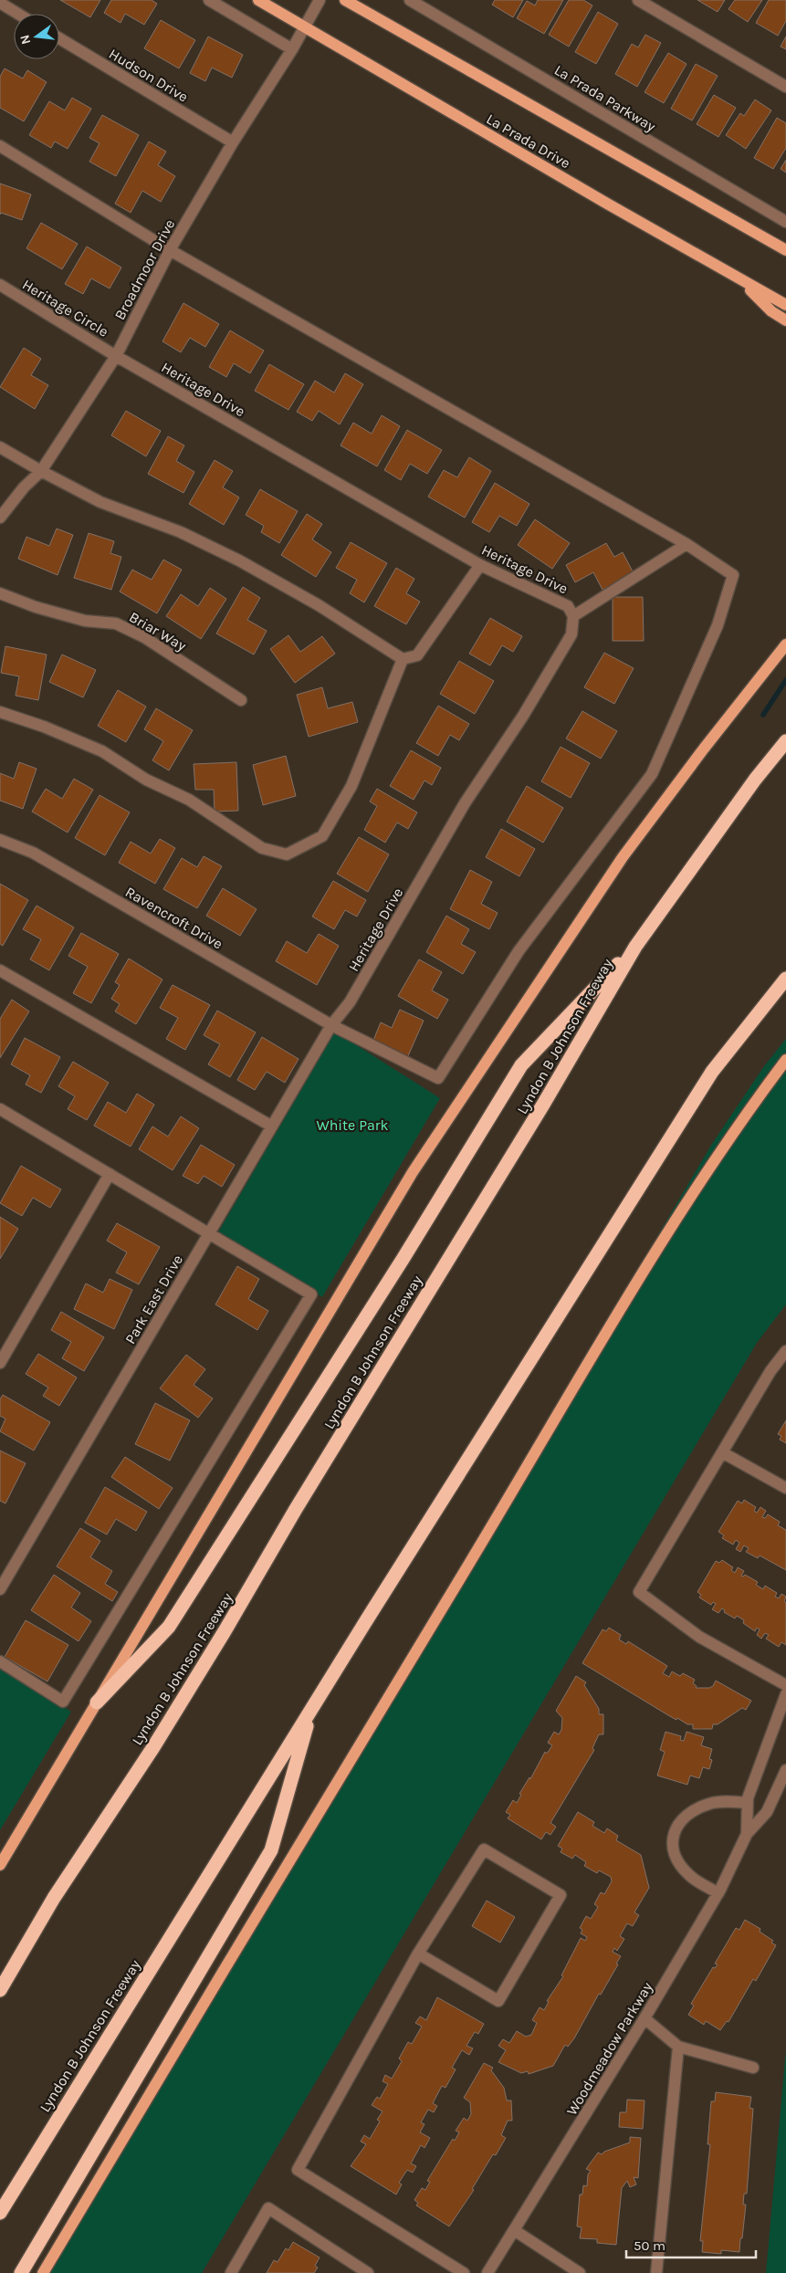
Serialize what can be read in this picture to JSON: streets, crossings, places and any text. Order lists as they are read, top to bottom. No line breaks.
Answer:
{"streets":{"highway":["Lyndon B Johnson Freeway"],"main road":["La Prada Drive"],"street":["Hudson Drive","La Prada Parkway","Broadmoor Drive","Heritage Circle","Heritage Drive","Briar Way","Ravencroft Drive","Park East Drive","Woodmeadow Parkway"]},"crossings":[["Hudson Drive","Broadmoor Drive"],["La Prada Drive","Broadmoor Drive"],["Broadmoor Drive","Heritage Circle"],["Broadmoor Drive","Heritage Drive"],["Heritage Circle","Heritage Drive"],["Heritage Drive","Ravencroft Drive"],["Heritage Drive","Park East Drive"]],"parks":["White Park"],"scale_bar":"50 m","north":"left"}
